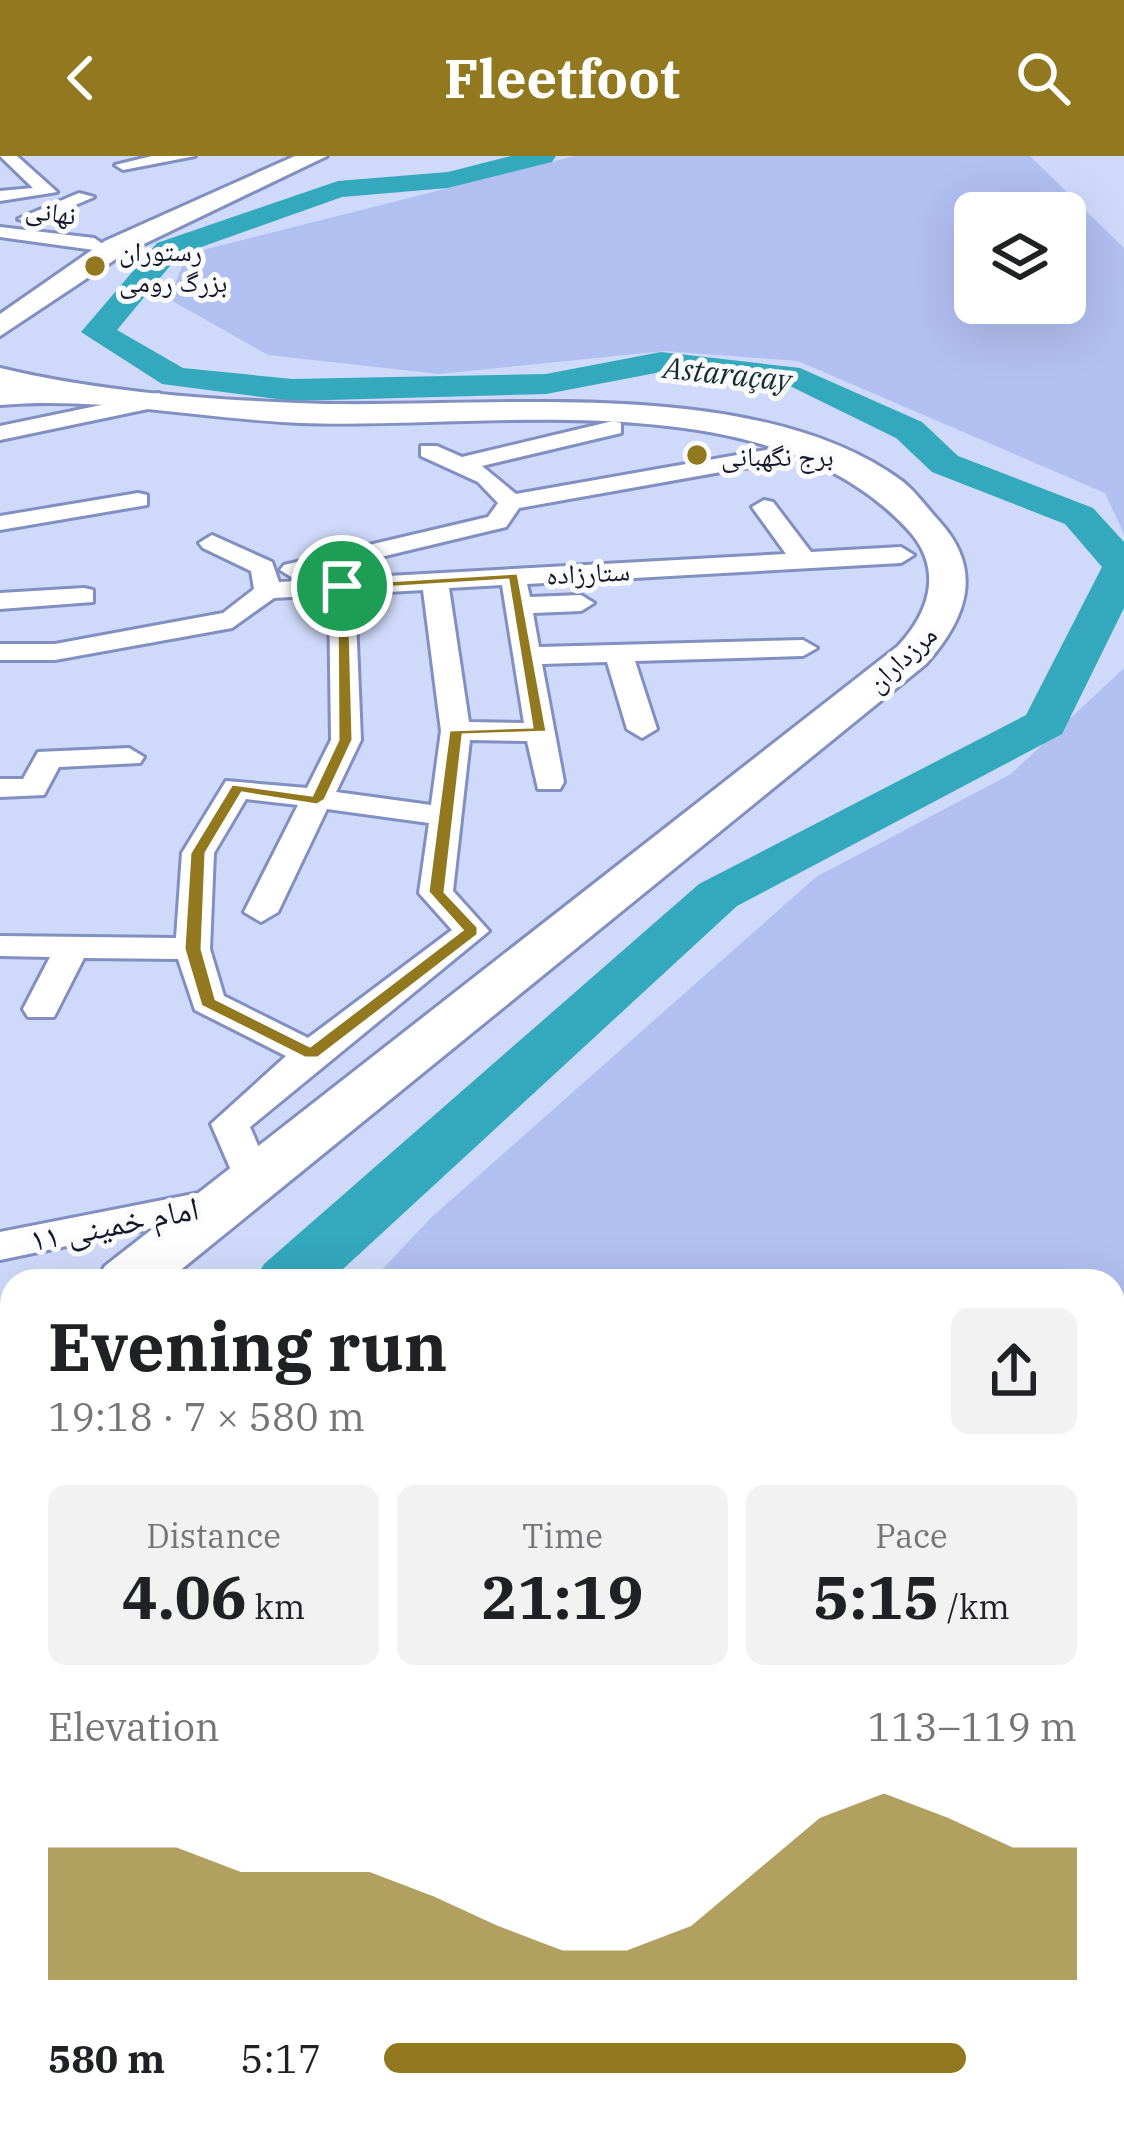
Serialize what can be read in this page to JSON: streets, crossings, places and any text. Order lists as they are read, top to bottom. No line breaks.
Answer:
{"streets":{"street":["نهانی","ستارزاده","مرزداران","امام خمینی ۱۱"]},"crossings":[["مرزداران","امام خمینی ۱۱"]],"water":["Astaraçay"],"places":["رستوران بزرگ رومی","برج نگهبانی"],"page":{"header":"Fleetfoot","heading":["Evening run","19:18 · 7 × 580 m"],"stats":[["Distance","4.06 km"],["Time","21:19"],["Pace","5:15 /km"]],"chart":["Elevation","113–119 m"],"list":[{"name":"580 m","note":"5:17"}]}}
